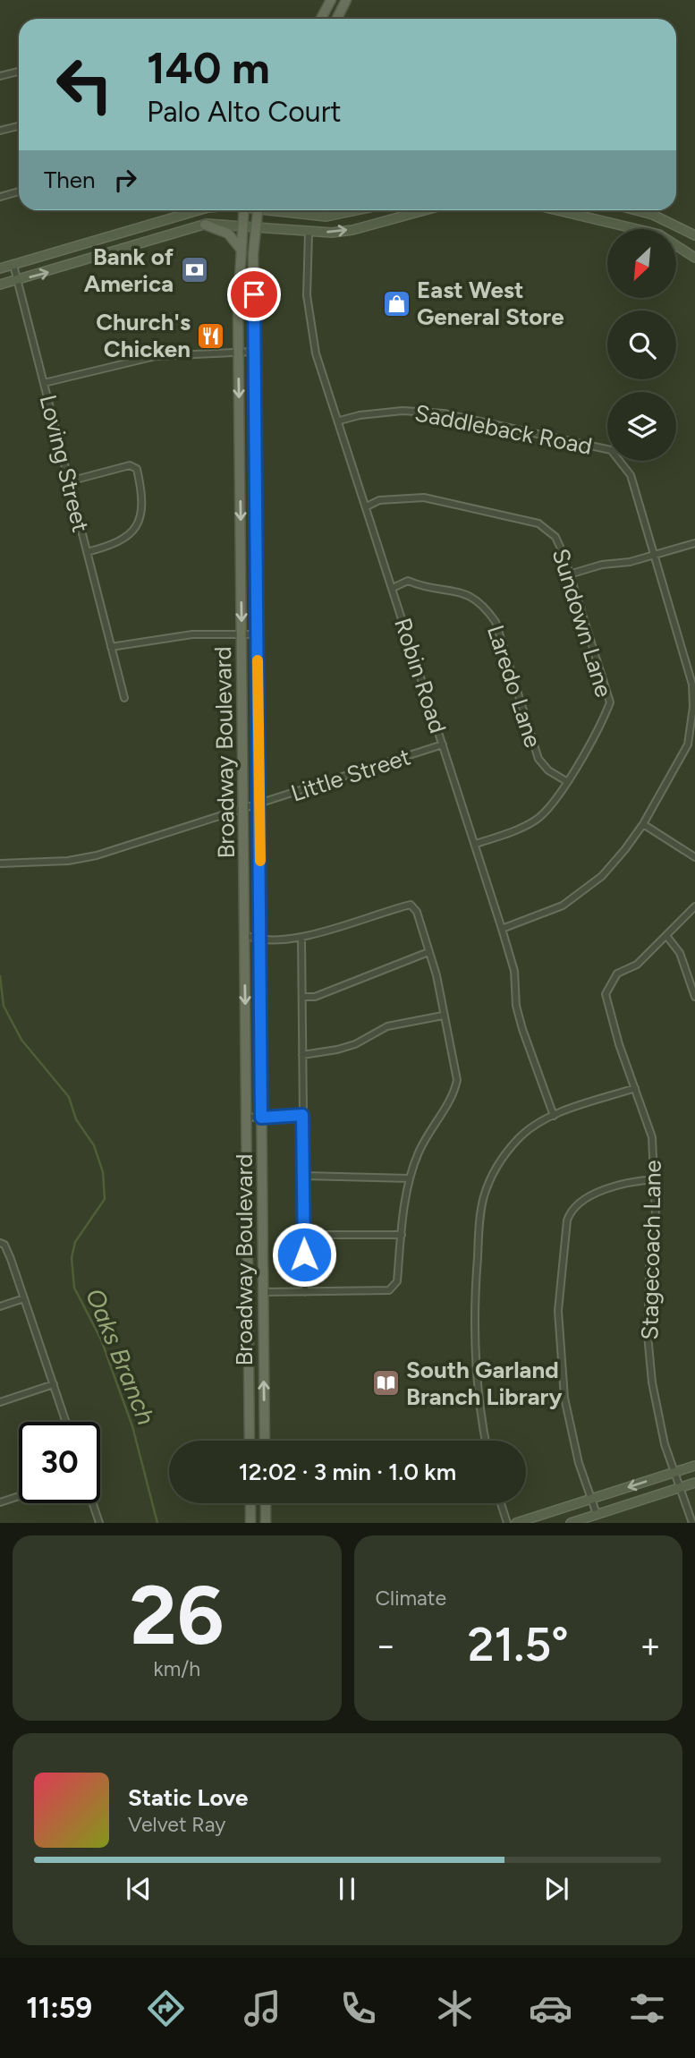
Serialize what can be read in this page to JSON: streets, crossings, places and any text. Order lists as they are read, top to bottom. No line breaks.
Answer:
{"streets":{"main road":["Broadway Boulevard"],"street":["Saddleback Road","Loving Street","Sundown Lane","Robin Road","Laredo Lane","Little Street","Stagecoach Lane"]},"crossings":[["Saddleback Road","Robin Road"],["Sundown Lane","Robin Road"],["Sundown Lane","Laredo Lane"],["Robin Road","Laredo Lane"],["Robin Road","Little Street"],["Broadway Boulevard","Little Street"]],"water":["Oaks Branch"],"places":{"bank":["Bank of America"],"shop":["East West General Store"],"restaurant":["Church's Chicken"],"library":["South Garland Branch Library"]},"north":"bottom left","page":{"turn":["140 m","Palo Alto Court"],"then":"Then","limit":"30","trip":"12:02 · 3 min · 1.0 km","tile":[["26","km/h"],"Climate"],"heat":["−","21.5°","+"],"song":["Static Love","Velvet Ray"],"tabs":"11:59"}}
